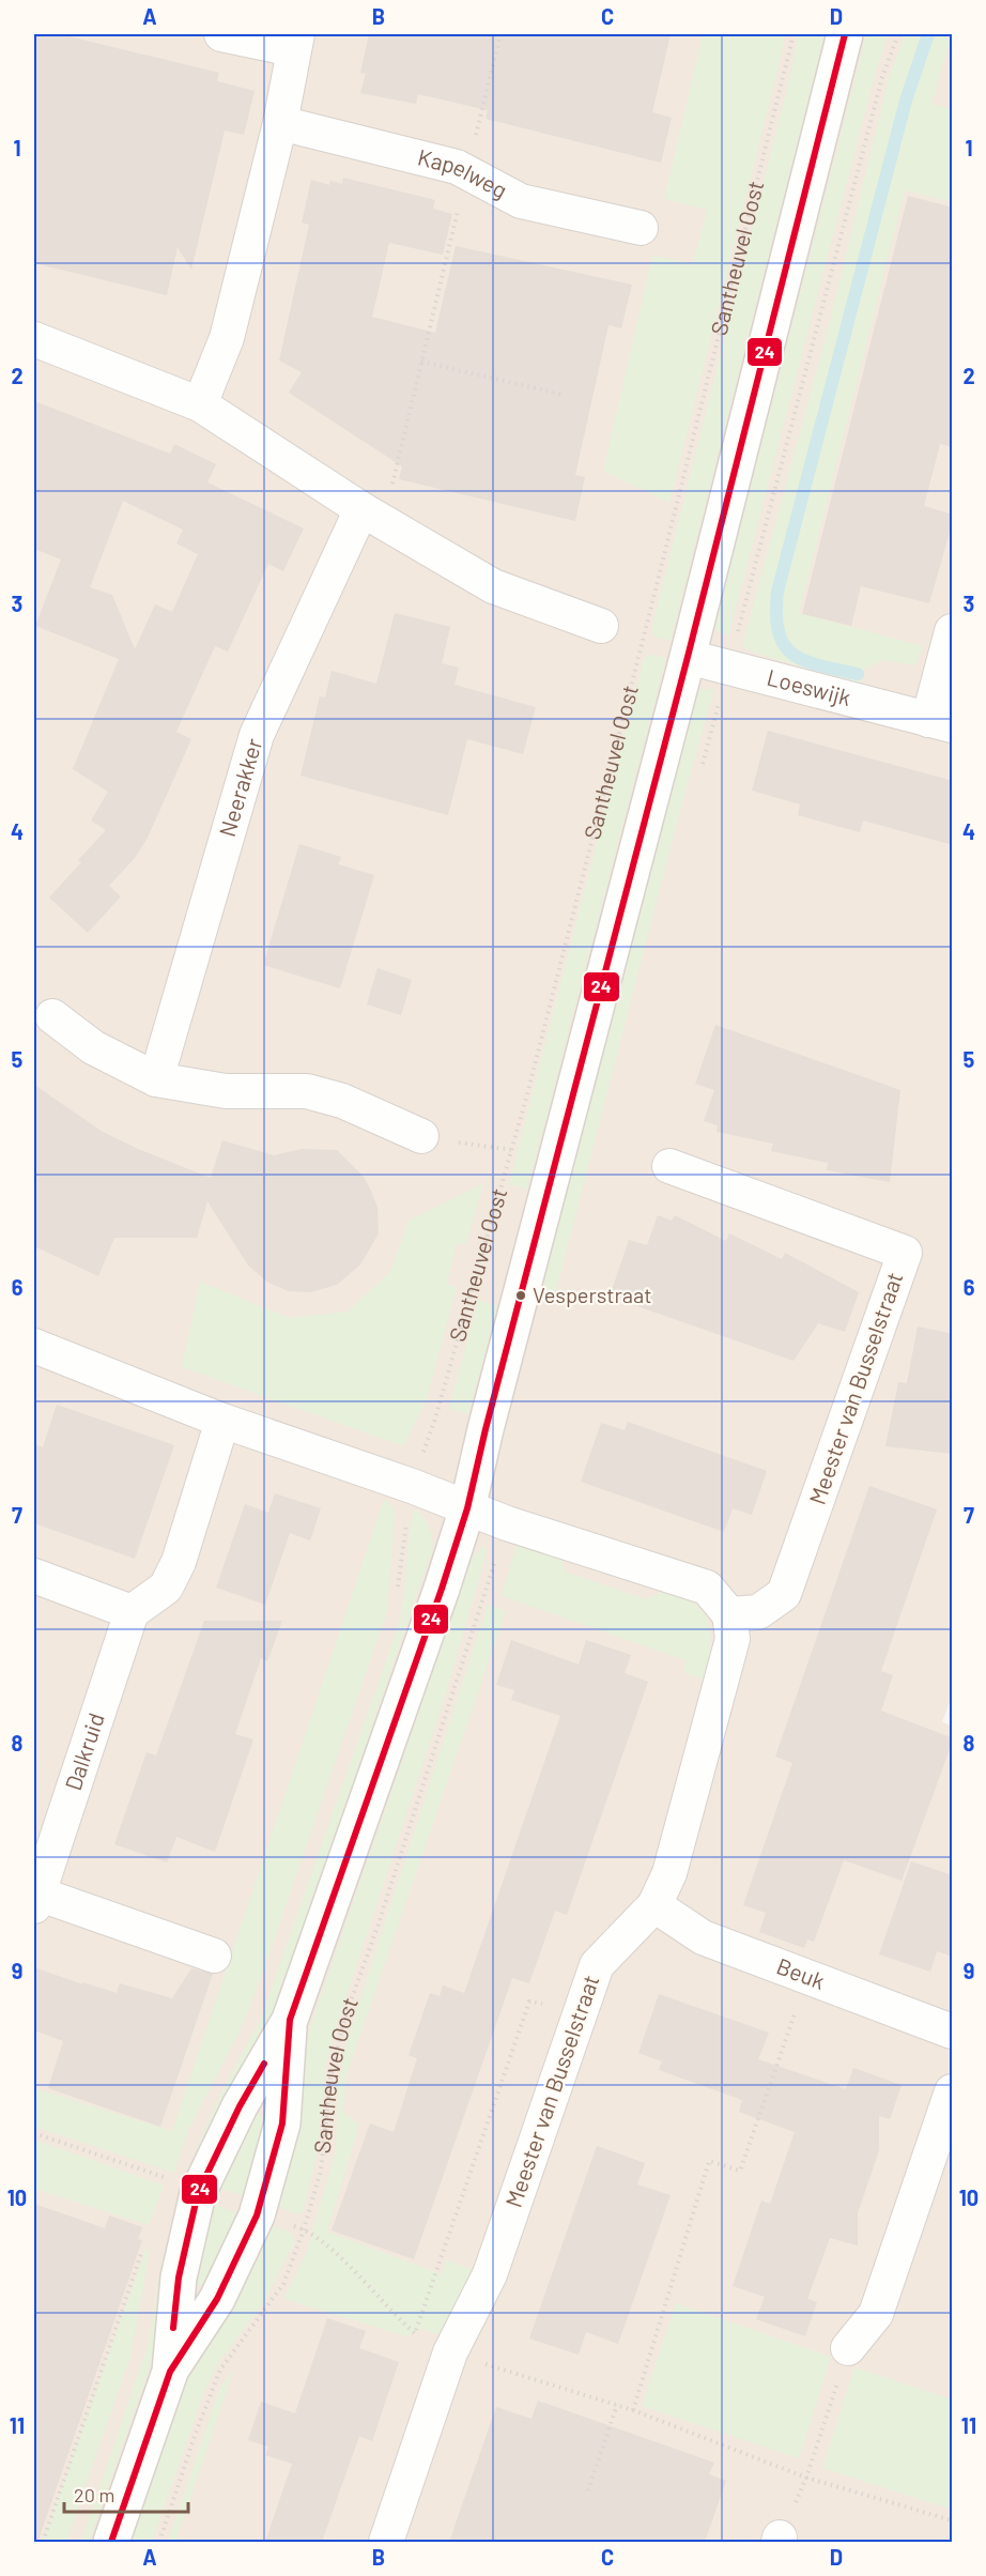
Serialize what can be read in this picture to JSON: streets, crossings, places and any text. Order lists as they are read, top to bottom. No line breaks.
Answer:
{"streets":{"street":["Kapelweg","Santheuvel Oost","Loeswijk","Neerakker","Meester van Busselstraat","Dalkruid","Beuk"]},"crossings":[["Santheuvel Oost","Loeswijk"],["Meester van Busselstraat","Beuk"]],"places":["Vesperstraat"],"lines":["transit line 24"],"scale_bar":"20 m","grid":{"columns":["A","B","C","D"],"rows":["1","2","3","4","5","6","7","8","9","10","11"]}}
